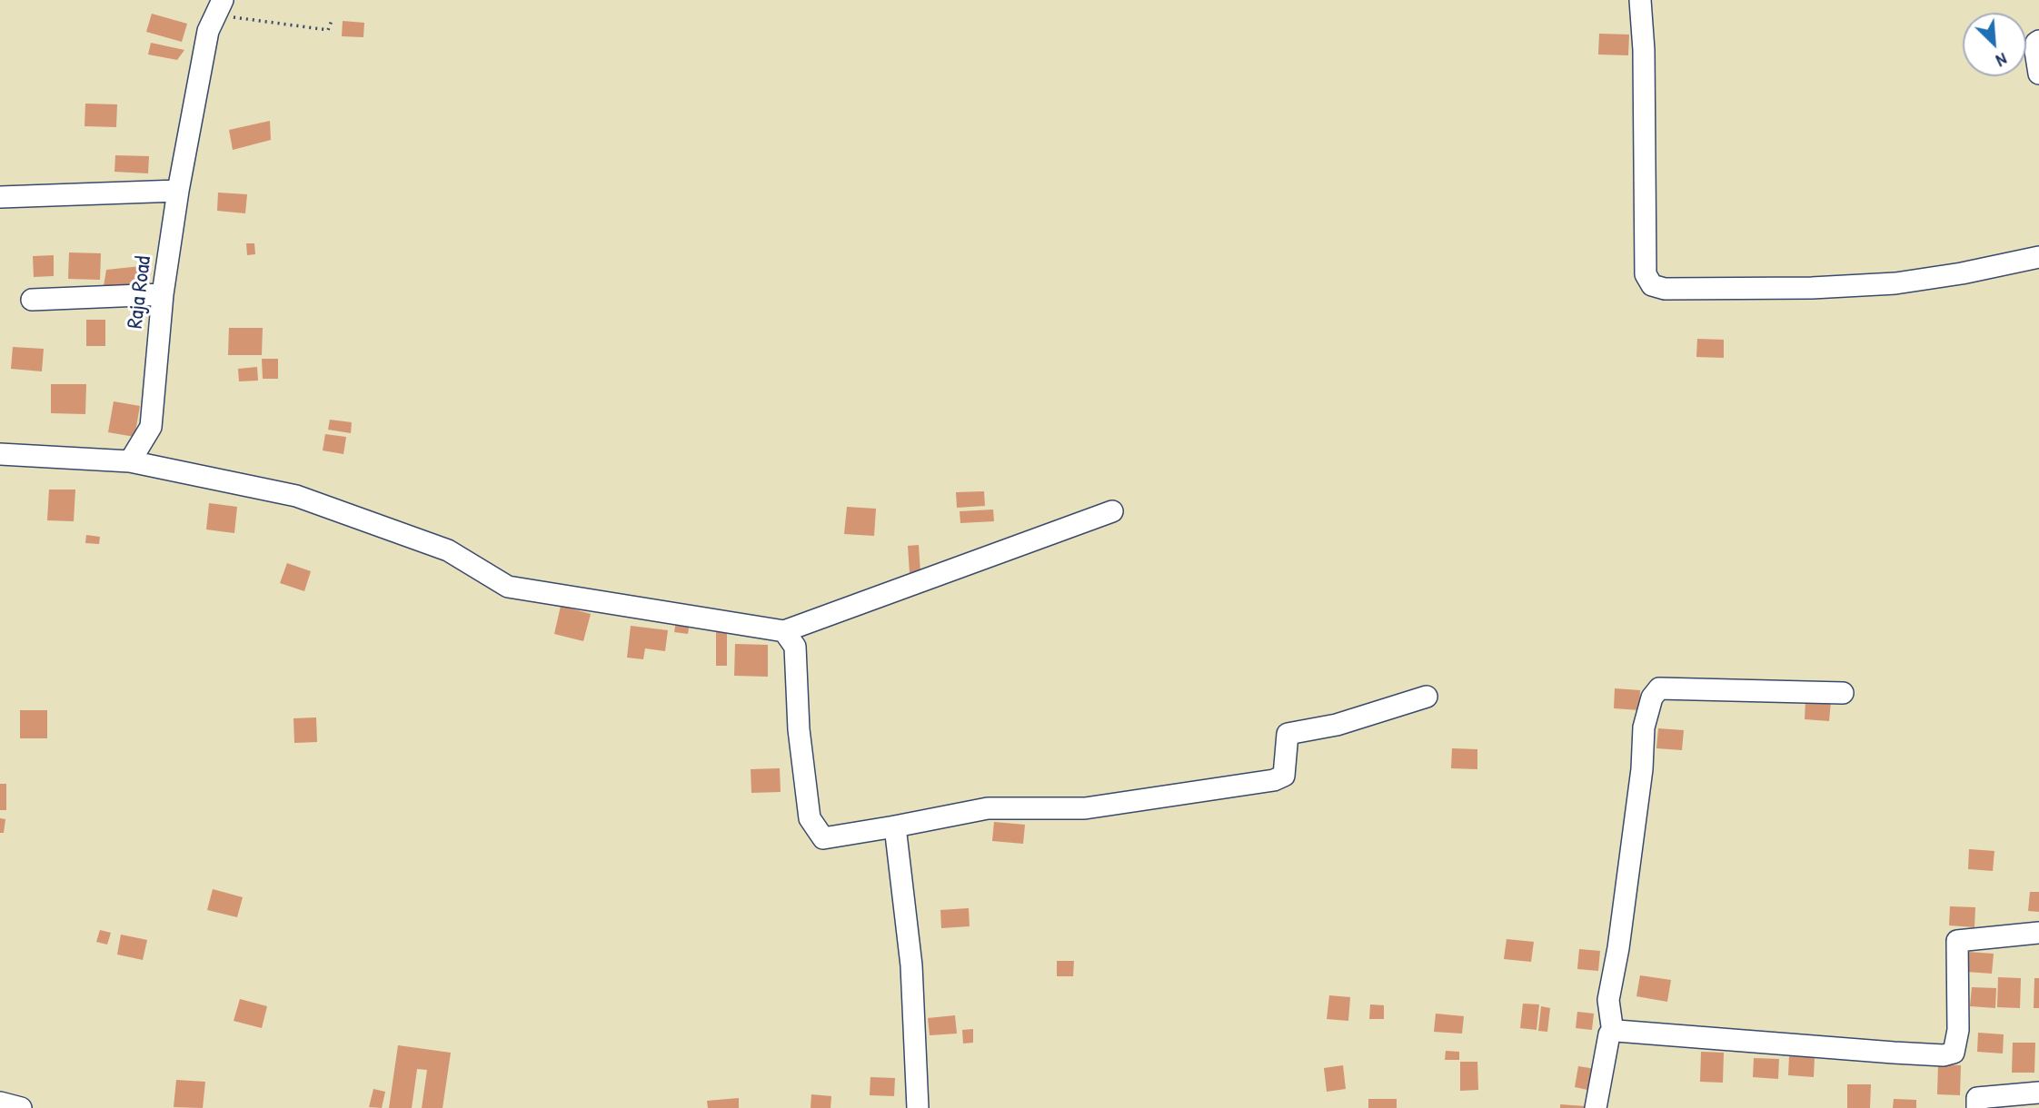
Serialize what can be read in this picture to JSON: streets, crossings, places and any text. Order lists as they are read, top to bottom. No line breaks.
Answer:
{"streets":{"street":["Raja Road"]},"north":"bottom right"}
